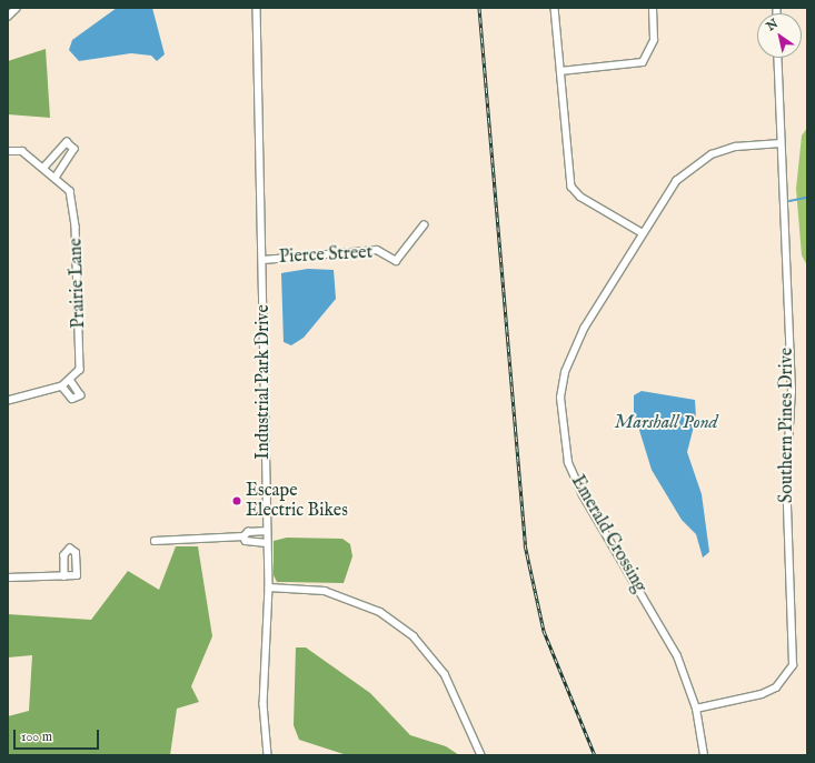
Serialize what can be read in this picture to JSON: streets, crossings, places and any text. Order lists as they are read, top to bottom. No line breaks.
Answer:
{"streets":{"street":["Pierce Street","Prairie Lane","Industrial Park Drive","Southern Pines Drive","Emerald Crossing"]},"crossings":[["Pierce Street","Industrial Park Drive"],["Southern Pines Drive","Emerald Crossing"]],"water":["Marshall Pond"],"places":["Escape Electric Bikes"],"scale_bar":"100 m","north":"top left"}
